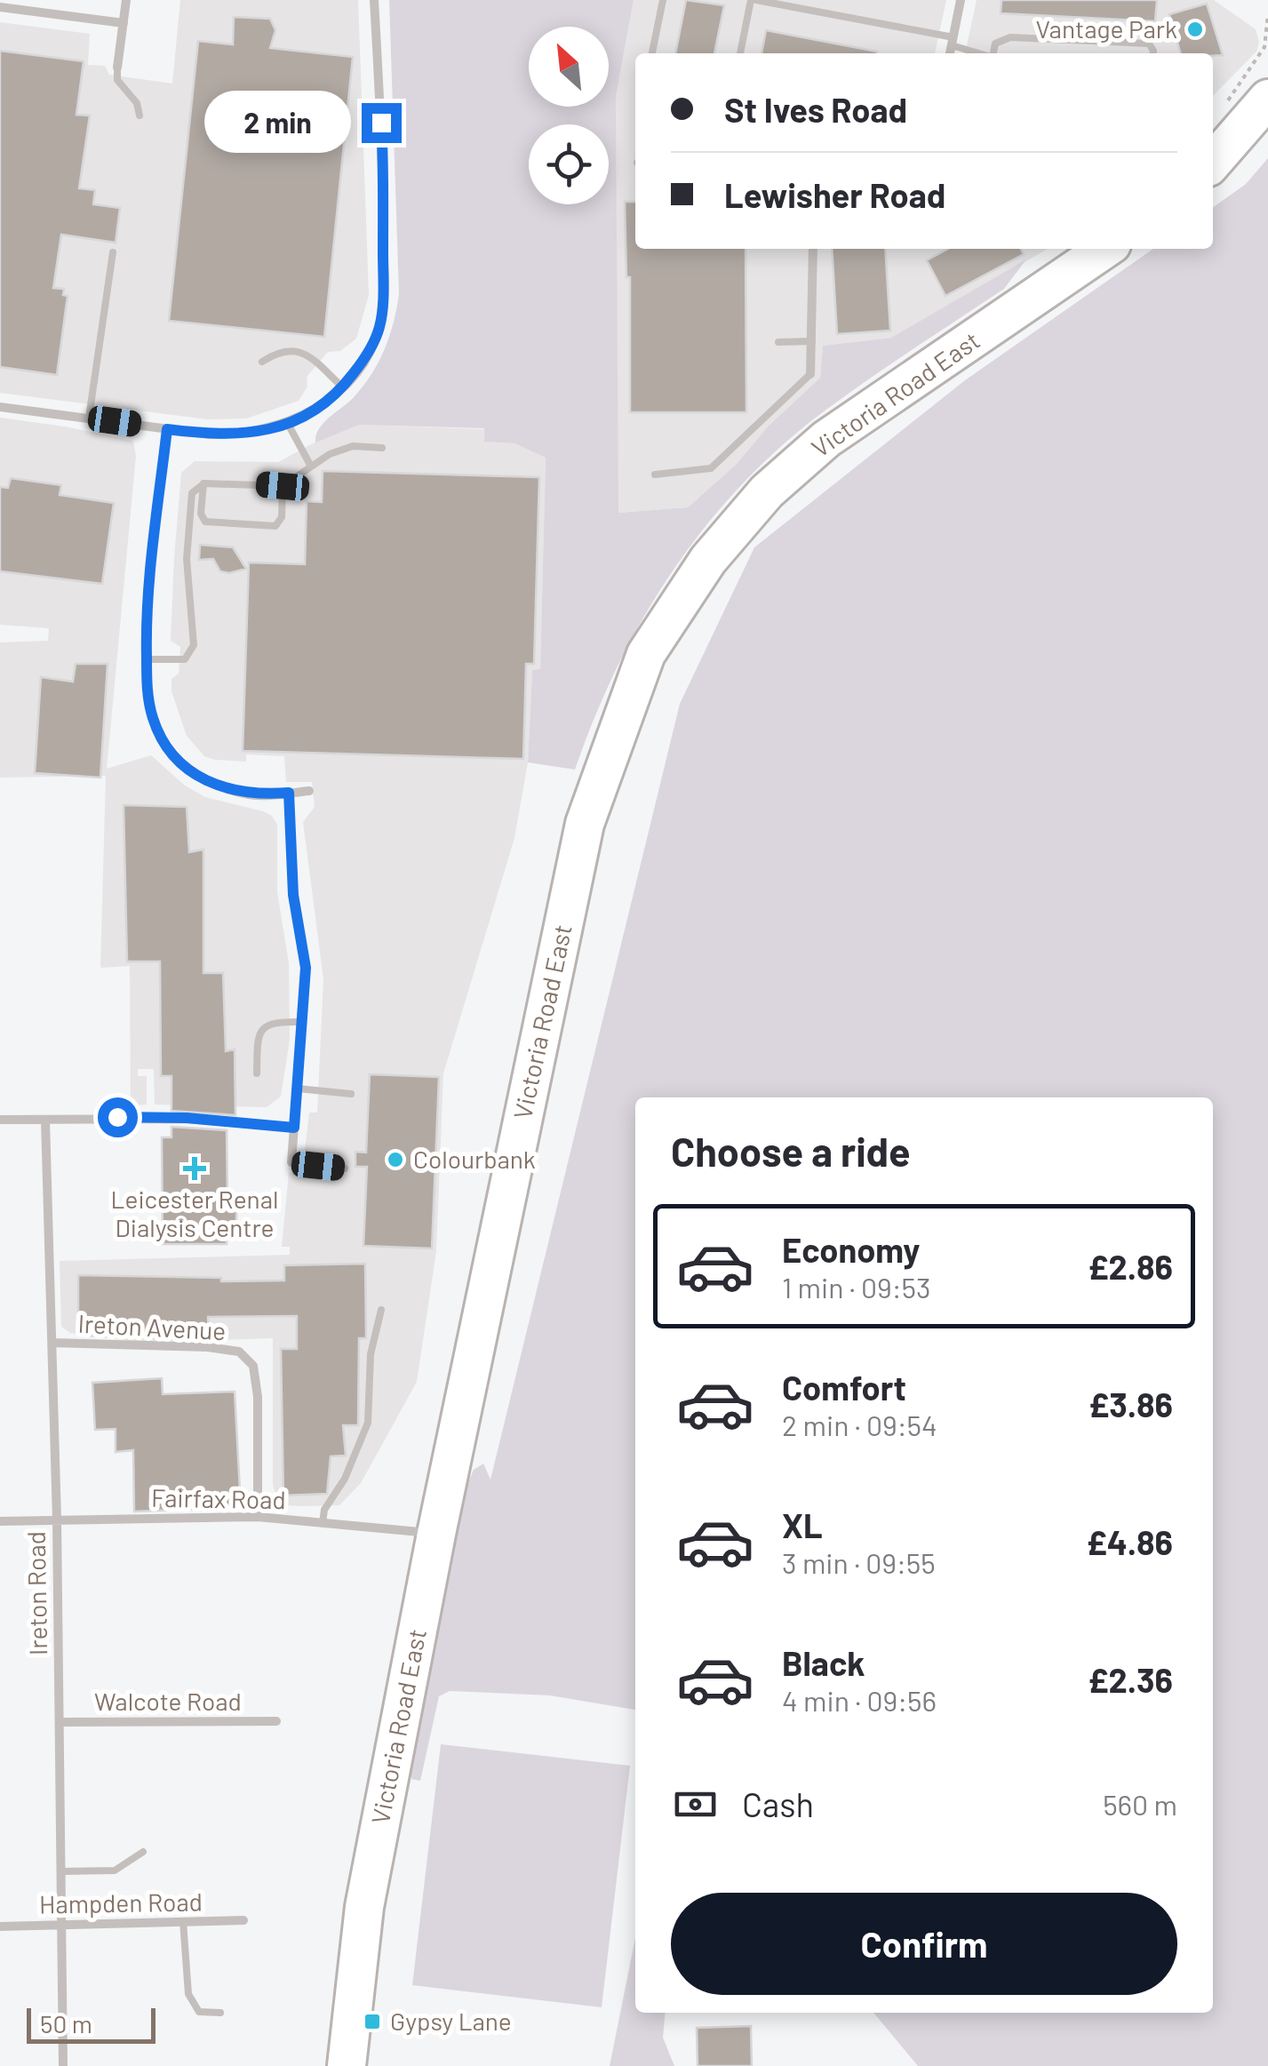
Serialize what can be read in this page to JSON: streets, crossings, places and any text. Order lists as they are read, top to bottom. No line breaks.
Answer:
{"streets":{"highway":["Victoria Road East"],"street":["Ireton Avenue","Fairfax Road","Ireton Road","Walcote Road","Hampden Road"]},"crossings":[["Victoria Road East","Fairfax Road"],["Ireton Avenue","Fairfax Road"],["Ireton Avenue","Ireton Road"],["Fairfax Road","Ireton Road"],["Ireton Road","Walcote Road"],["Ireton Road","Hampden Road"]],"places":{"other":["Vantage Park","Colourbank"],"health":["Leicester Renal Dialysis Centre"],"transit":["Gypsy Lane"]},"scale_bar":"50 m","north":"top left","page":{"banner":["St Ives Road","Lewisher Road"],"bubble":"2 min","heading":"Choose a ride","list":[{"name":"Economy","note":"1 min · 09:53","value":"£2.86"},{"name":"Comfort","note":"2 min · 09:54","value":"£3.86"},{"name":"XL","note":"3 min · 09:55","value":"£4.86"},{"name":"Black","note":"4 min · 09:56","value":"£2.36"}],"pay":["Cash","560 m"],"buttons":"Confirm","scale":"50 m"}}
